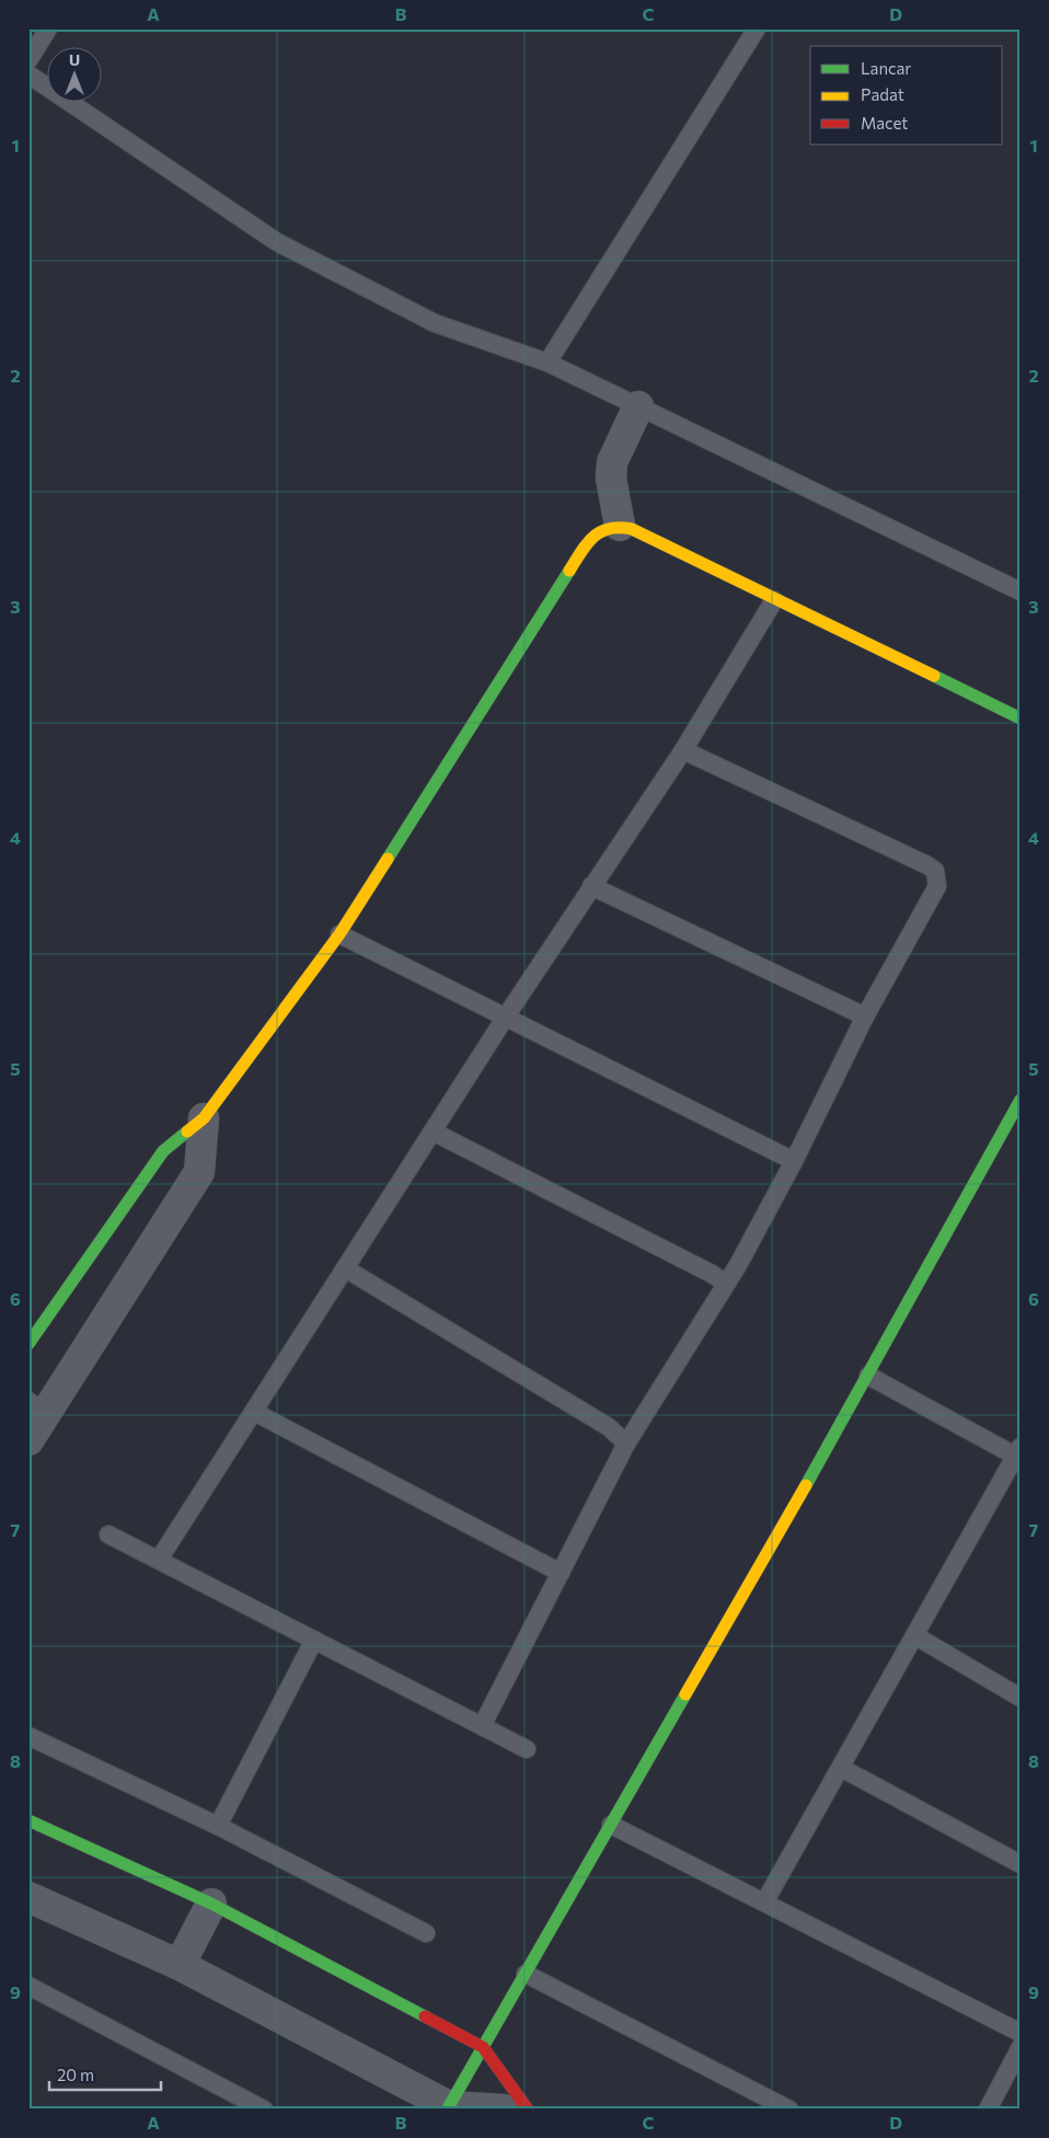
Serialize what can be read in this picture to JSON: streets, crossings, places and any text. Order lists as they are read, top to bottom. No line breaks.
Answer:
{"legend":["Lancar","Padat","Macet"],"scale_bar":"20 m","north":"top","grid":{"columns":["A","B","C","D"],"rows":["1","2","3","4","5","6","7","8","9"]}}
